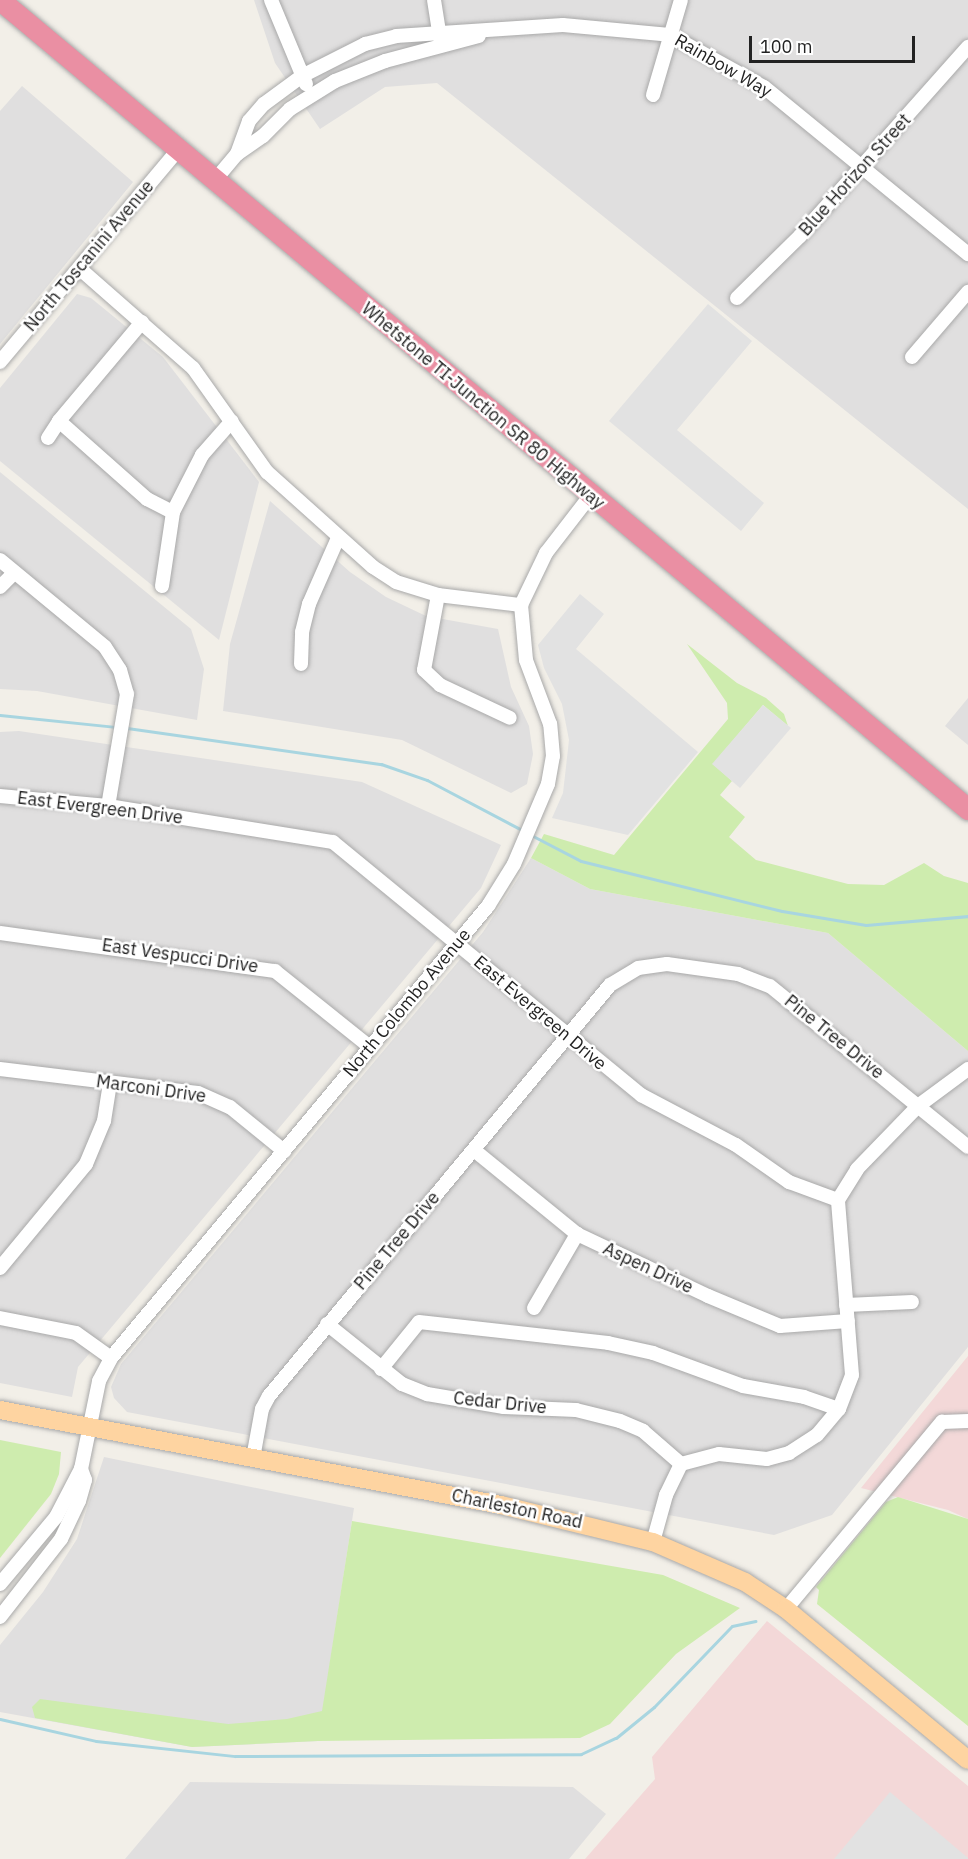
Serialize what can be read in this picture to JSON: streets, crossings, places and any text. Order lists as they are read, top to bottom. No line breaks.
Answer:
{"streets":{"highway":["Whetstone TI-Junction SR 80 Highway"],"main road":["Charleston Road"],"street":["Rainbow Way","Blue Horizon Street","North Toscanini Avenue","East Evergreen Drive","East Vespucci Drive","North Colombo Avenue","Pine Tree Drive","Marconi Drive","Aspen Drive","Cedar Drive"]},"crossings":[["Rainbow Way","Blue Horizon Street"],["Rainbow Way","Whetstone TI-Junction SR 80 Highway"],["North Toscanini Avenue","Whetstone TI-Junction SR 80 Highway"],["East Evergreen Drive","North Colombo Avenue"],["East Evergreen Drive","Pine Tree Drive"],["East Vespucci Drive","North Colombo Avenue"],["North Colombo Avenue","Marconi Drive"],["North Colombo Avenue","Charleston Road"],["Pine Tree Drive","Aspen Drive"],["Pine Tree Drive","Cedar Drive"],["Pine Tree Drive","Charleston Road"]],"scale_bar":"100 m"}
